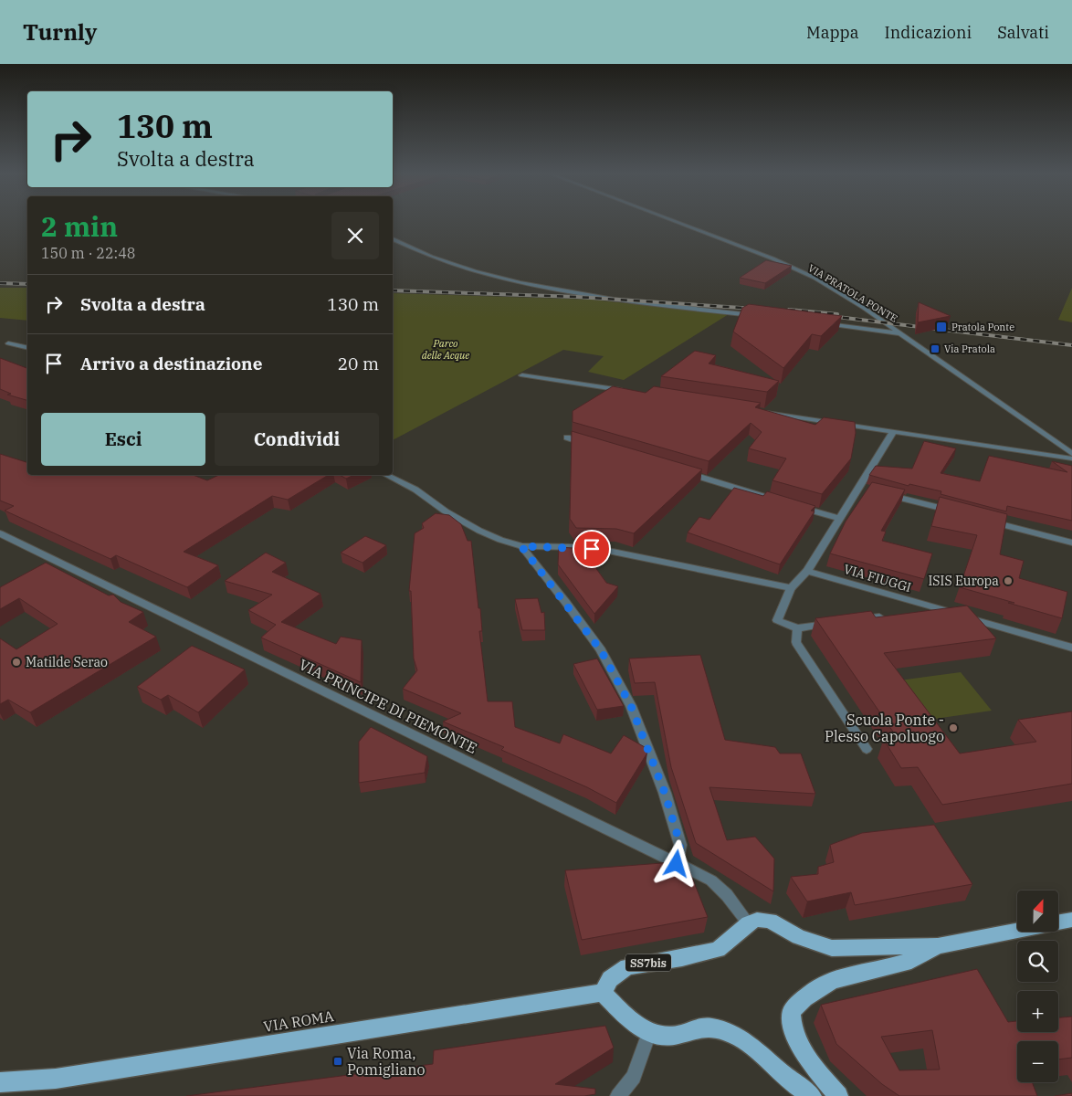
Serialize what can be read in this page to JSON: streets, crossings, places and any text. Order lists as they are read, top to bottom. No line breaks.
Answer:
{"streets":{"main road":["SS7bis","VIA ROMA"],"street":["VIA PRATOLA PONTE","VIA FIUGGI","VIA PRINCIPE DI PIEMONTE"]},"crossings":[["VIA PRINCIPE DI PIEMONTE","SS7bis"],["SS7bis","VIA ROMA"]],"parks":["Parco delle Acque"],"places":{"transit":["Pratola Ponte","Via Pratola","Via Roma, Pomigliano"],"other":["ISIS Europa","Matilde Serao","Scuola Ponte - Plesso Capoluogo"]},"north":"top","page":{"header":"Turnly","nav":["Mappa","Indicazioni","Salvati"],"turn":["130 m","Svolta a destra"],"heading":["2 min","150 m · 22:48"],"list":[{"name":"Svolta a destra","value":"130 m"},{"name":"Arrivo a destinazione","value":"20 m"}],"buttons":["Esci","Condividi"],"map_buttons":["+","−"]}}
